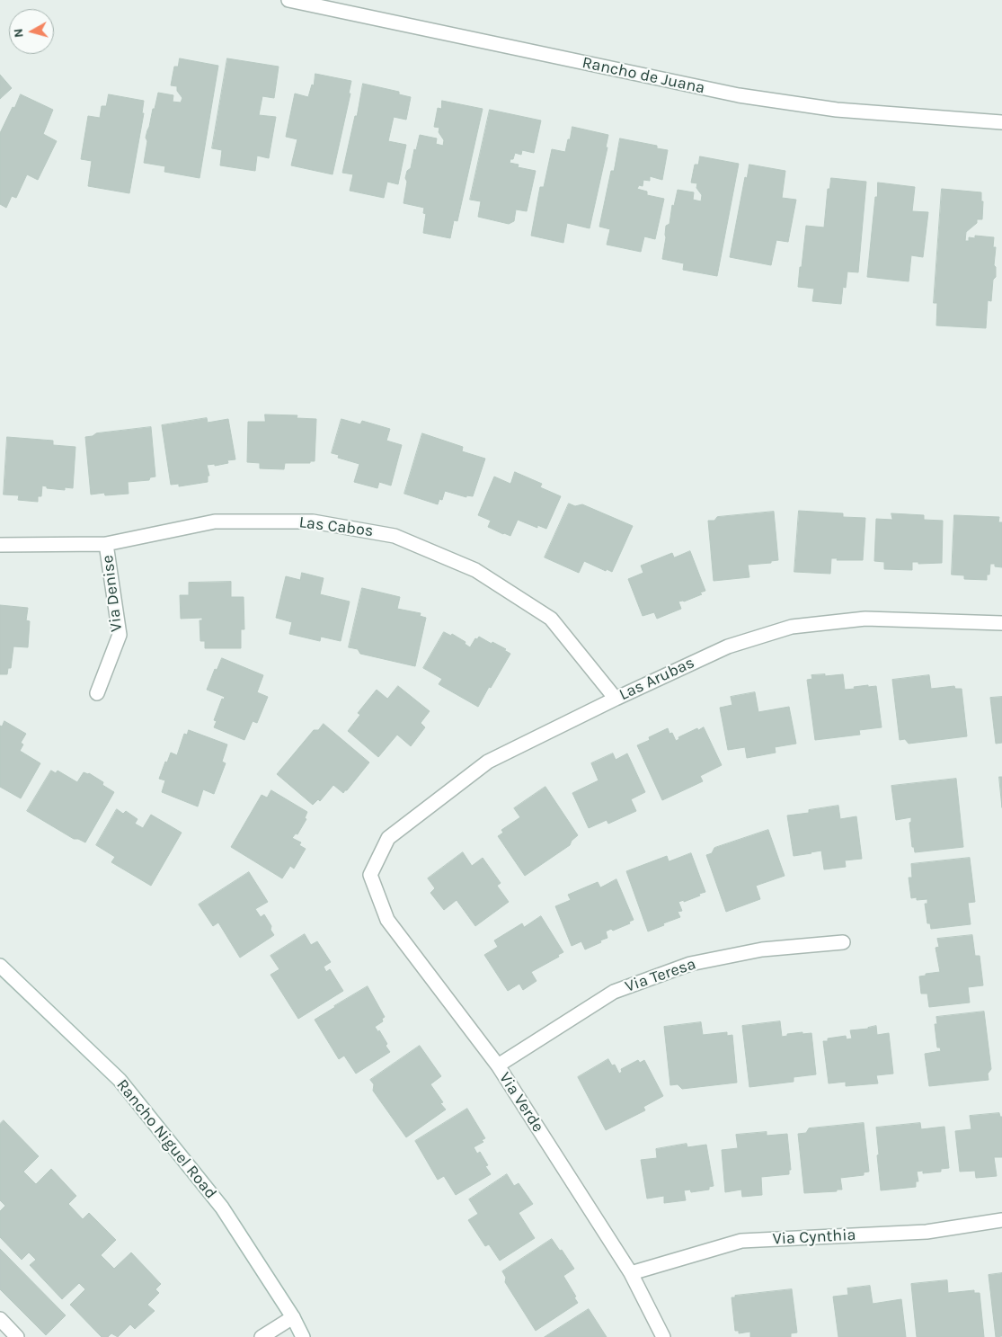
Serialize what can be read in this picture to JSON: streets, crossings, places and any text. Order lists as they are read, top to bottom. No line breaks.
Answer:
{"streets":{"street":["Rancho de Juana","Las Cabos","Via Denise","Las Arubas","Via Teresa","Via Verde","Rancho Niguel Road","Via Cynthia"]},"crossings":[["Las Cabos","Via Denise"],["Las Cabos","Las Arubas"],["Las Arubas","Via Verde"],["Via Teresa","Via Verde"],["Via Verde","Via Cynthia"]],"north":"left"}
